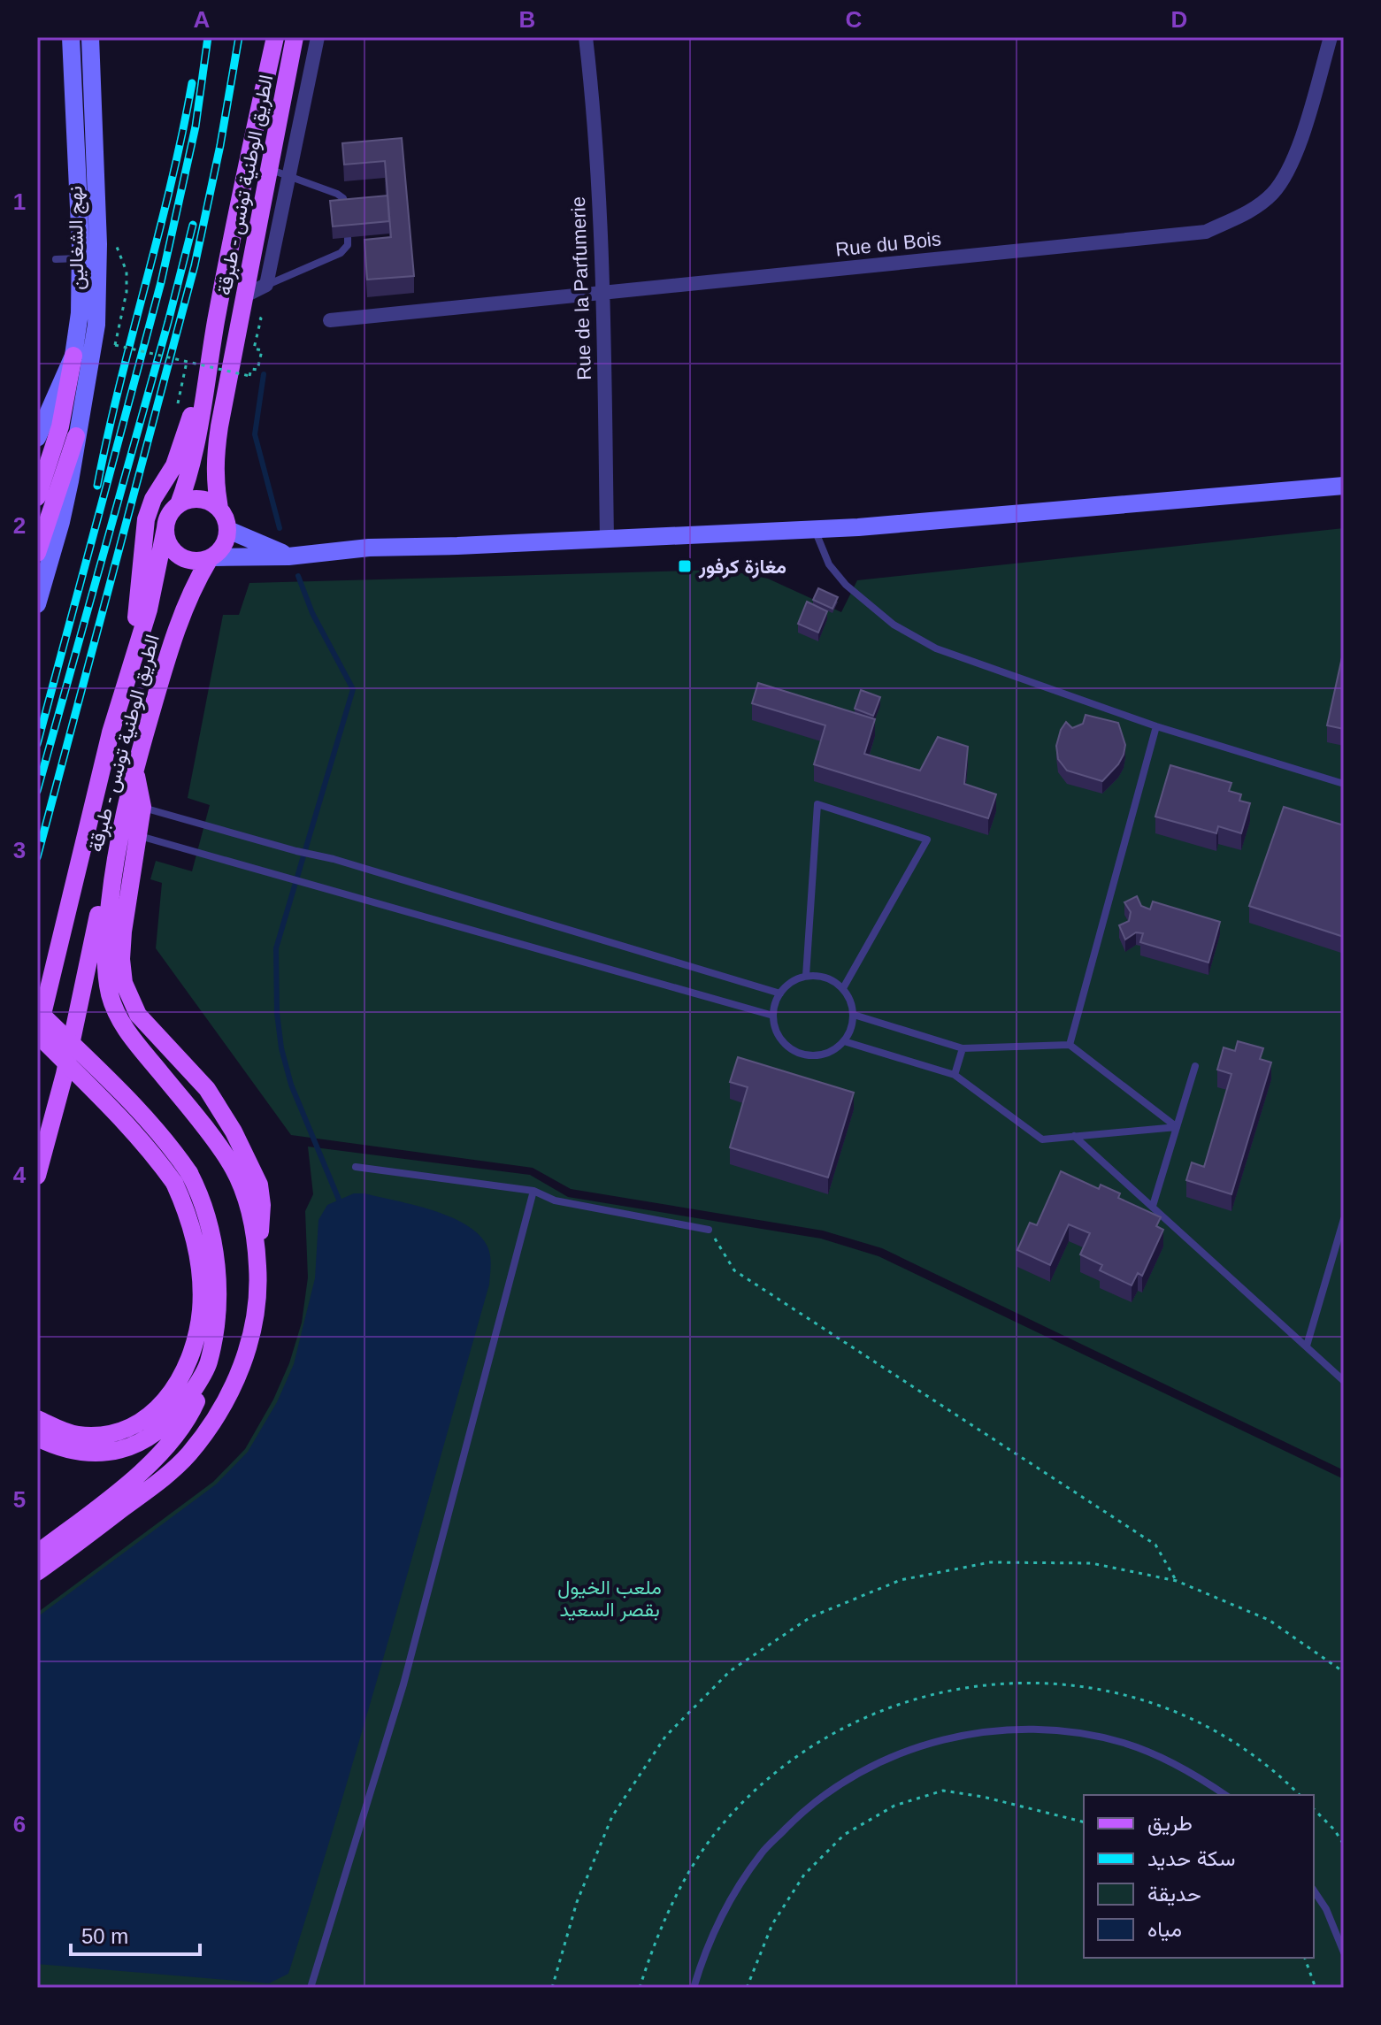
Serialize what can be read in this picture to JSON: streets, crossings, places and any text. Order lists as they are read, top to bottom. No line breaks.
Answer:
{"streets":{"main road":["الطريق الوطنية تونس - طبرقة"],"street":["نهج الشغالين","Rue du Bois","Rue de la Parfumerie"]},"crossings":[["Rue du Bois","Rue de la Parfumerie"]],"parks":["ملعب الخيول بقصر السعيد"],"places":{"transit":["مغازة كرفور"]},"legend":["طريق","سكة حديد","حديقة","مياه"],"scale_bar":"50 m","grid":{"columns":["A","B","C","D"],"rows":["1","2","3","4","5","6"]}}
